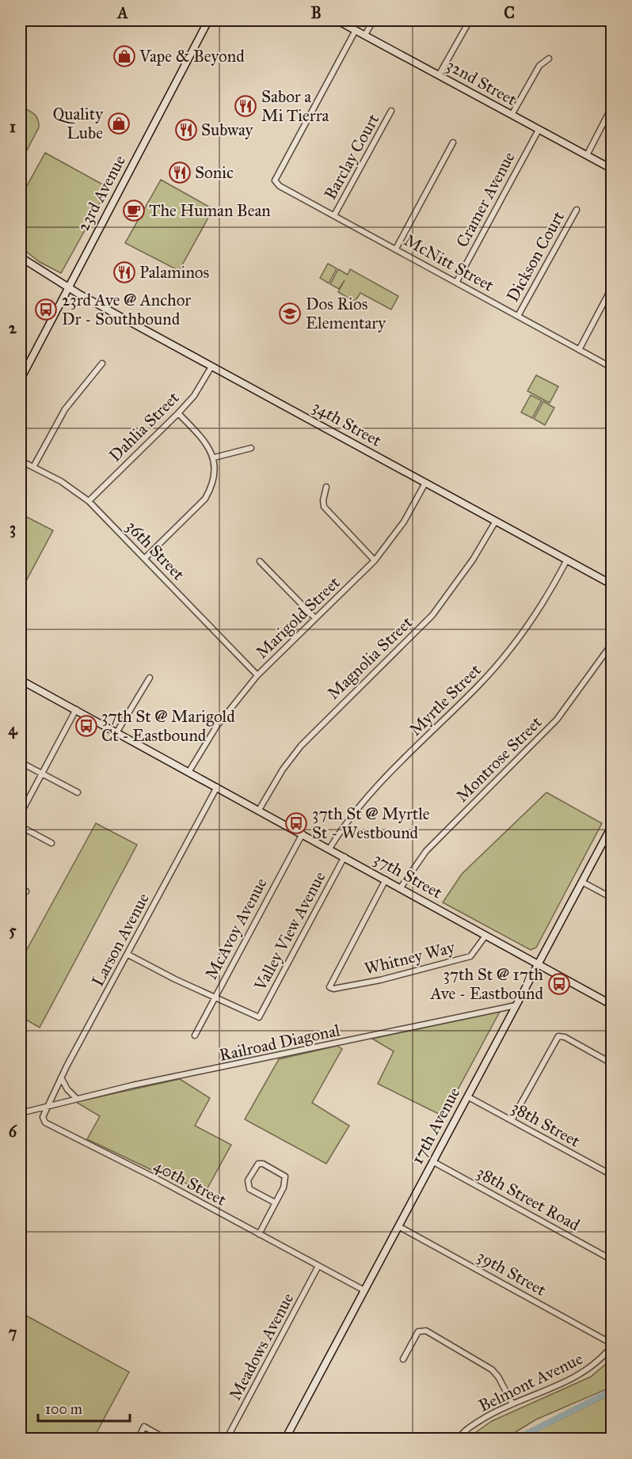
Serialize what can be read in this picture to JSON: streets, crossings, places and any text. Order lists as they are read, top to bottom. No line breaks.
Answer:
{"streets":{"main road":["32nd Street","23rd Avenue","34th Street","37th Street","17th Avenue"],"street":["Barclay Court","Cramer Avenue","Dickson Court","McNitt Street","Dahlia Street","36th Street","Marigold Street","Magnolia Street","Myrtle Street","Montrose Street","McAvoy Avenue","Valley View Avenue","Larson Avenue","Whitney Way","Railroad Diagonal","38th Street","40th Street","38th Street Road","39th Street","Meadows Avenue","Belmont Avenue"]},"crossings":[["32nd Street","Cramer Avenue"],["32nd Street","McNitt Street"],["Barclay Court","McNitt Street"],["23rd Avenue","34th Street"],["Cramer Avenue","McNitt Street"],["Dickson Court","McNitt Street"],["34th Street","Dahlia Street"],["34th Street","Marigold Street"],["34th Street","Magnolia Street"],["34th Street","Myrtle Street"],["Dahlia Street","36th Street"],["36th Street","Marigold Street"],["Marigold Street","37th Street"],["Magnolia Street","37th Street"],["Myrtle Street","37th Street"],["Montrose Street","37th Street"],["37th Street","McAvoy Avenue"],["37th Street","Valley View Avenue"],["37th Street","Larson Avenue"],["37th Street","Whitney Way"],["37th Street","17th Avenue"],["McAvoy Avenue","Valley View Avenue"],["Larson Avenue","Railroad Diagonal"],["Larson Avenue","40th Street"],["Railroad Diagonal","17th Avenue"],["Railroad Diagonal","40th Street"],["38th Street","17th Avenue"],["17th Avenue","40th Street"],["17th Avenue","38th Street Road"],["17th Avenue","39th Street"],["40th Street","Meadows Avenue"],["39th Street","Belmont Avenue"]],"places":{"shop":["Vape & Beyond","Quality Lube"],"restaurant":["Sabor a Mi Tierra","Subway","Sonic","Palaminos"],"cafe":["The Human Bean"],"bus stop":["23rd Ave @ Anchor Dr - Southbound","37th St @ Marigold Ct - Eastbound","37th St @ Myrtle St - Westbound","37th St @ 17th Ave - Eastbound"],"school or university":["Dos Rios Elementary"]},"scale_bar":"100 m","grid":{"columns":["A","B","C"],"rows":["1","2","3","4","5","6","7"]}}
